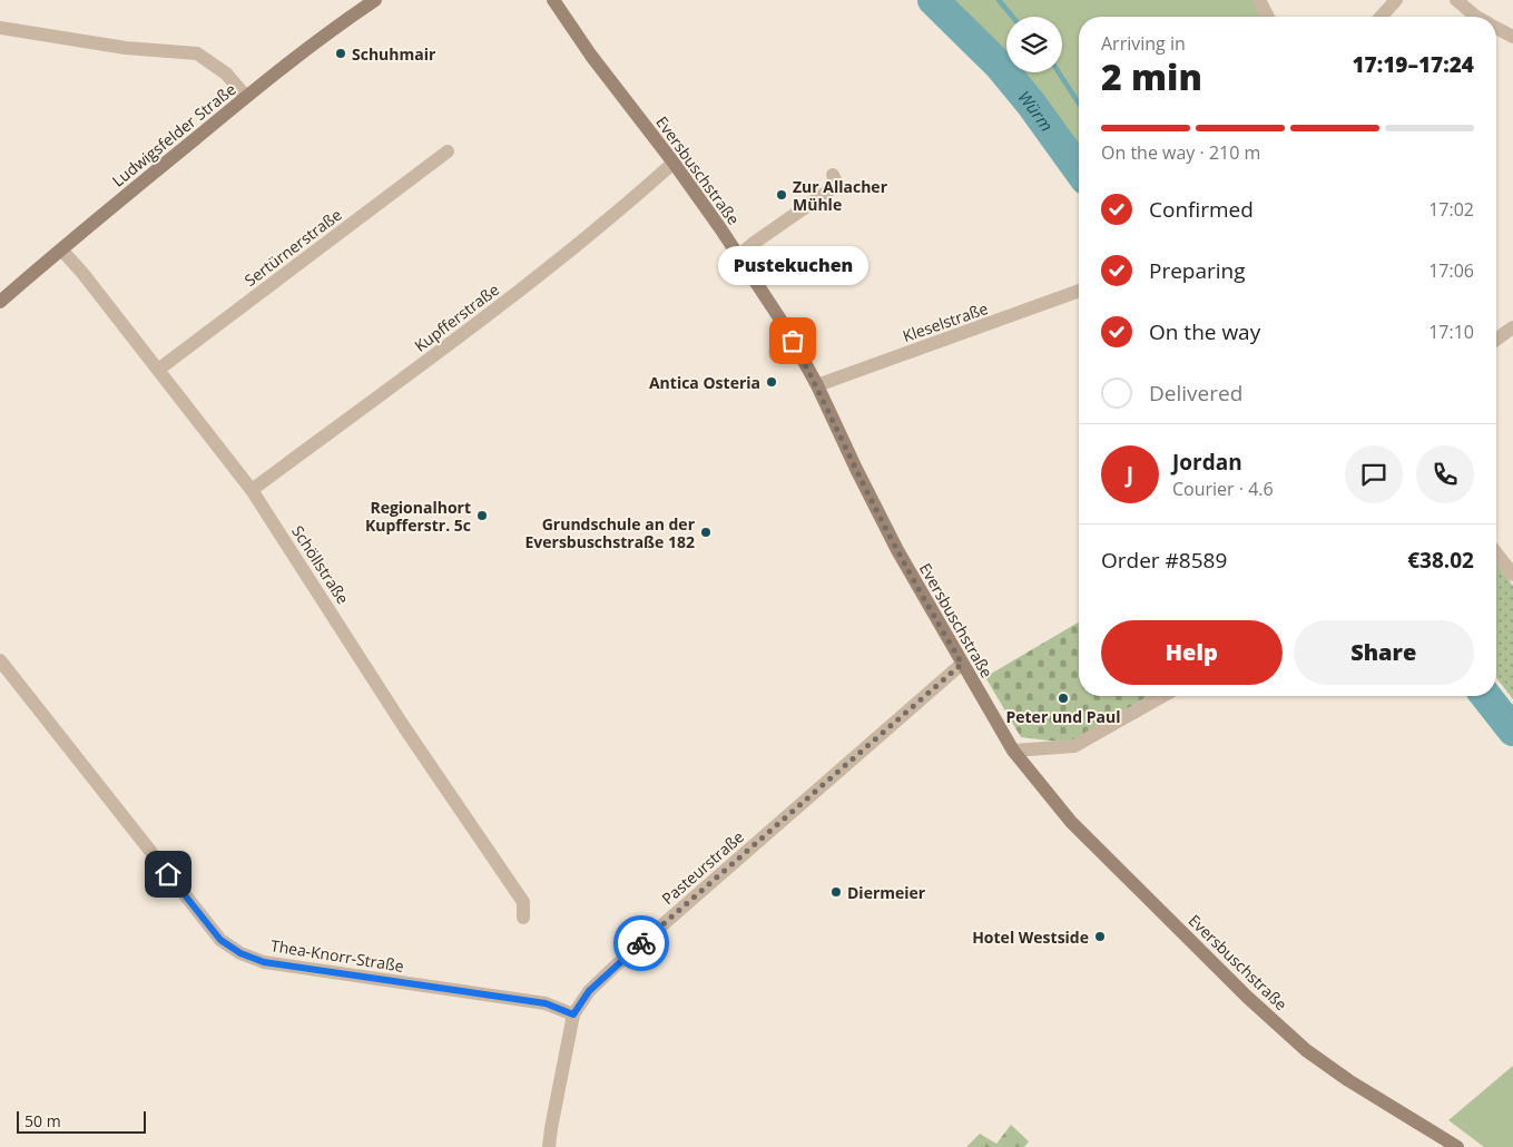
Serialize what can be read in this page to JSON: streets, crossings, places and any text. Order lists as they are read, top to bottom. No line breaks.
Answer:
{"streets":{"main road":["Ludwigsfelder Straße","Eversbuschstraße"],"street":["Sertürnerstraße","Kupfferstraße","Kleselstraße","Schöllstraße","Pasteurstraße","Thea-Knorr-Straße"]},"crossings":[["Ludwigsfelder Straße","Schöllstraße"],["Eversbuschstraße","Kupfferstraße"],["Eversbuschstraße","Kleselstraße"],["Eversbuschstraße","Pasteurstraße"],["Sertürnerstraße","Schöllstraße"],["Kupfferstraße","Schöllstraße"],["Pasteurstraße","Thea-Knorr-Straße"]],"water":["Würm"],"places":["Schuhmair","Zur Allacher Mühle","Pustekuchen","Antica Osteria","Regionalhort Kupfferstr. 5c","Grundschule an der Eversbuschstraße 182","Peter und Paul","Diermeier","Hotel Westside"],"scale_bar":"50 m","page":{"heading":["2 min","Arriving in","17:19–17:24"],"panel":["Jordan","Courier · 4.6","Order #8589","€38.02"],"bar":"On the way · 210 m","list":[["Confirmed","17:02"],["Preparing","17:06"],["On the way","17:10"],"Delivered"],"bubble":"Pustekuchen","round":"J","buttons":["Help","Share"],"scale":"50 m"}}
